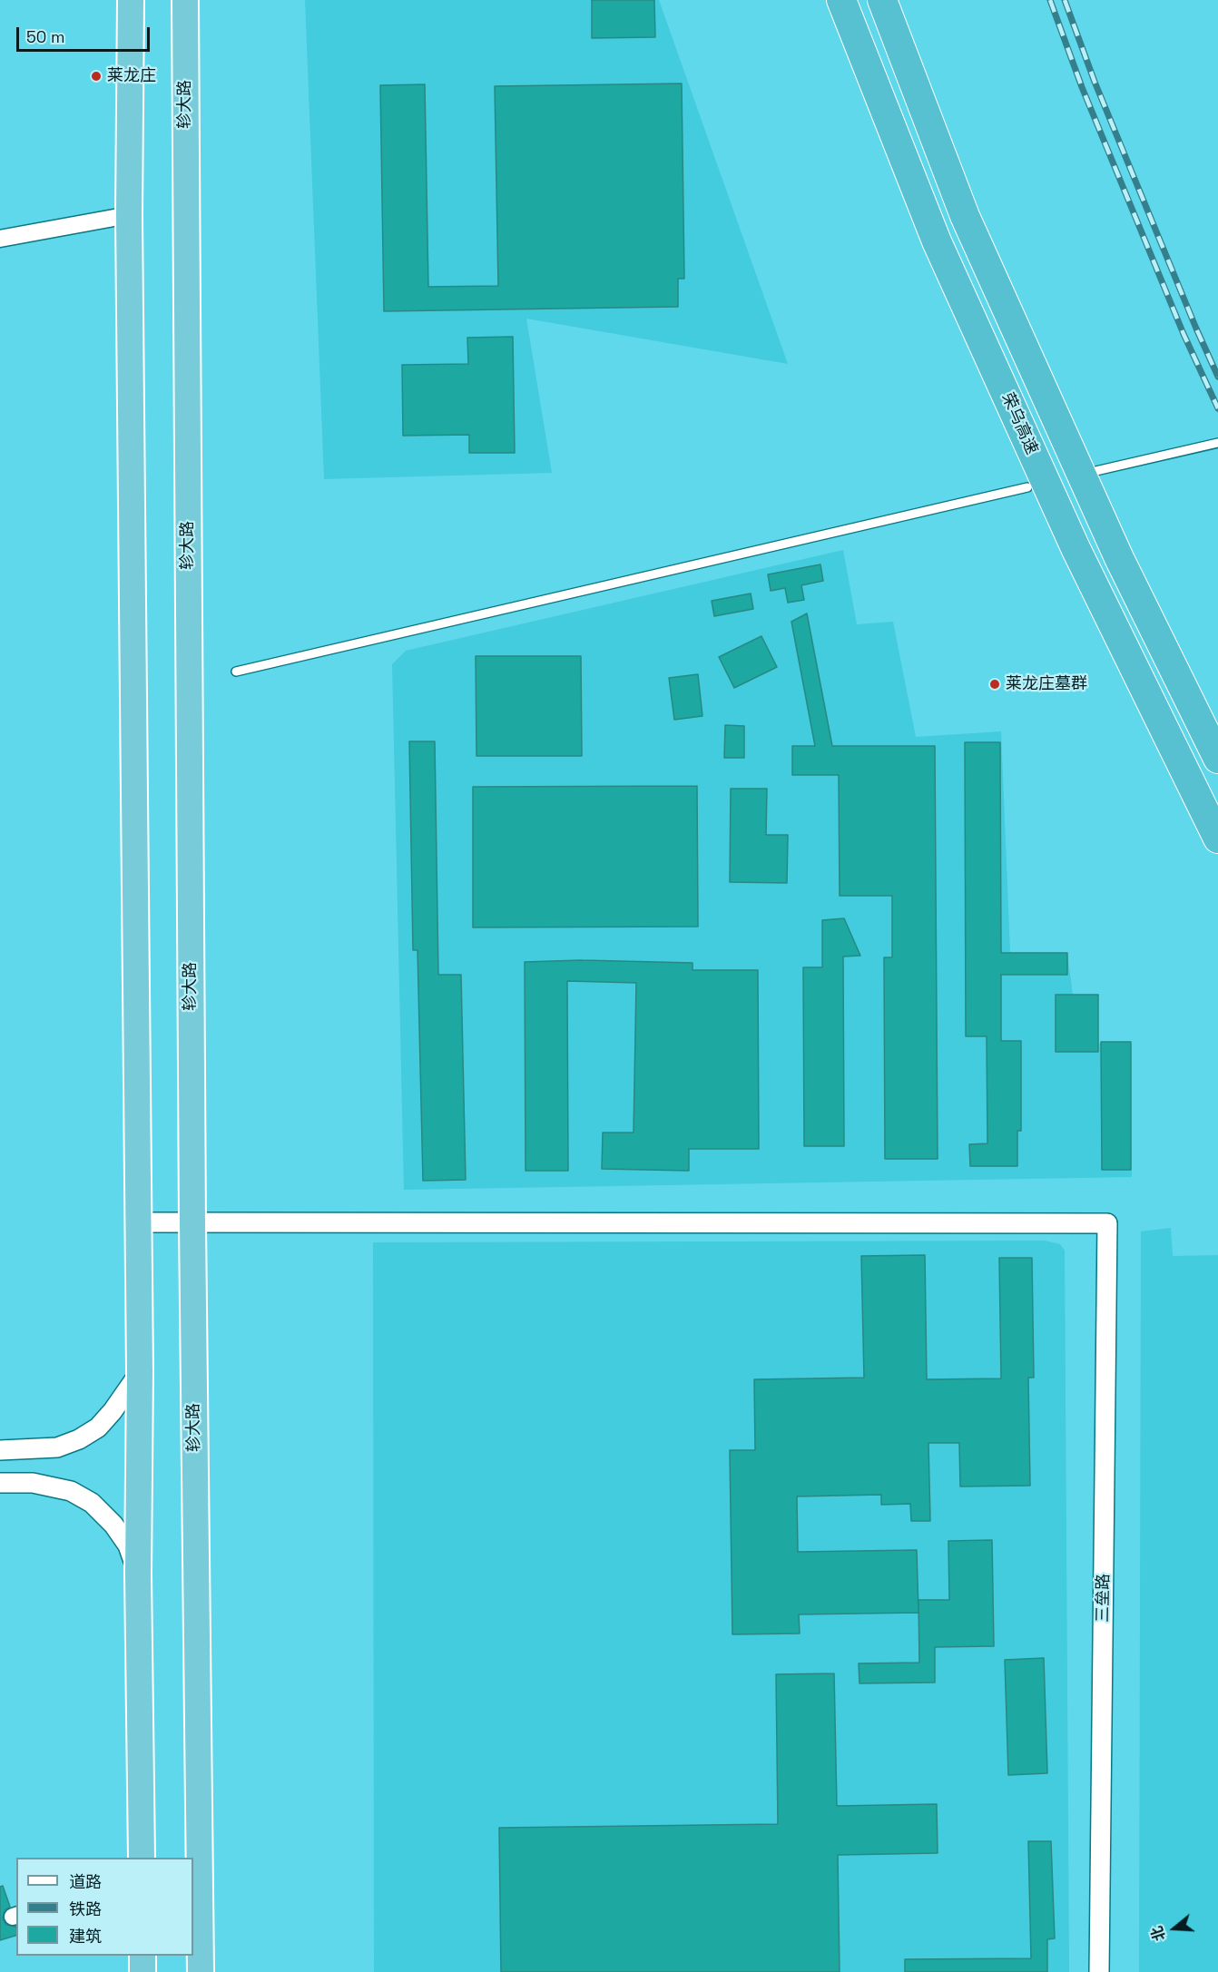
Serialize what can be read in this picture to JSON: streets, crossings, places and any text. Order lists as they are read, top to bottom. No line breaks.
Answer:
{"streets":{"highway":["轸大路","荣乌高速"],"street":["三垒路"]},"crossings":[["轸大路","三垒路"]],"places":["莱龙庄","莱龙庄墓群"],"legend":["道路","铁路","建筑"],"scale_bar":"50 m","north":"left"}
